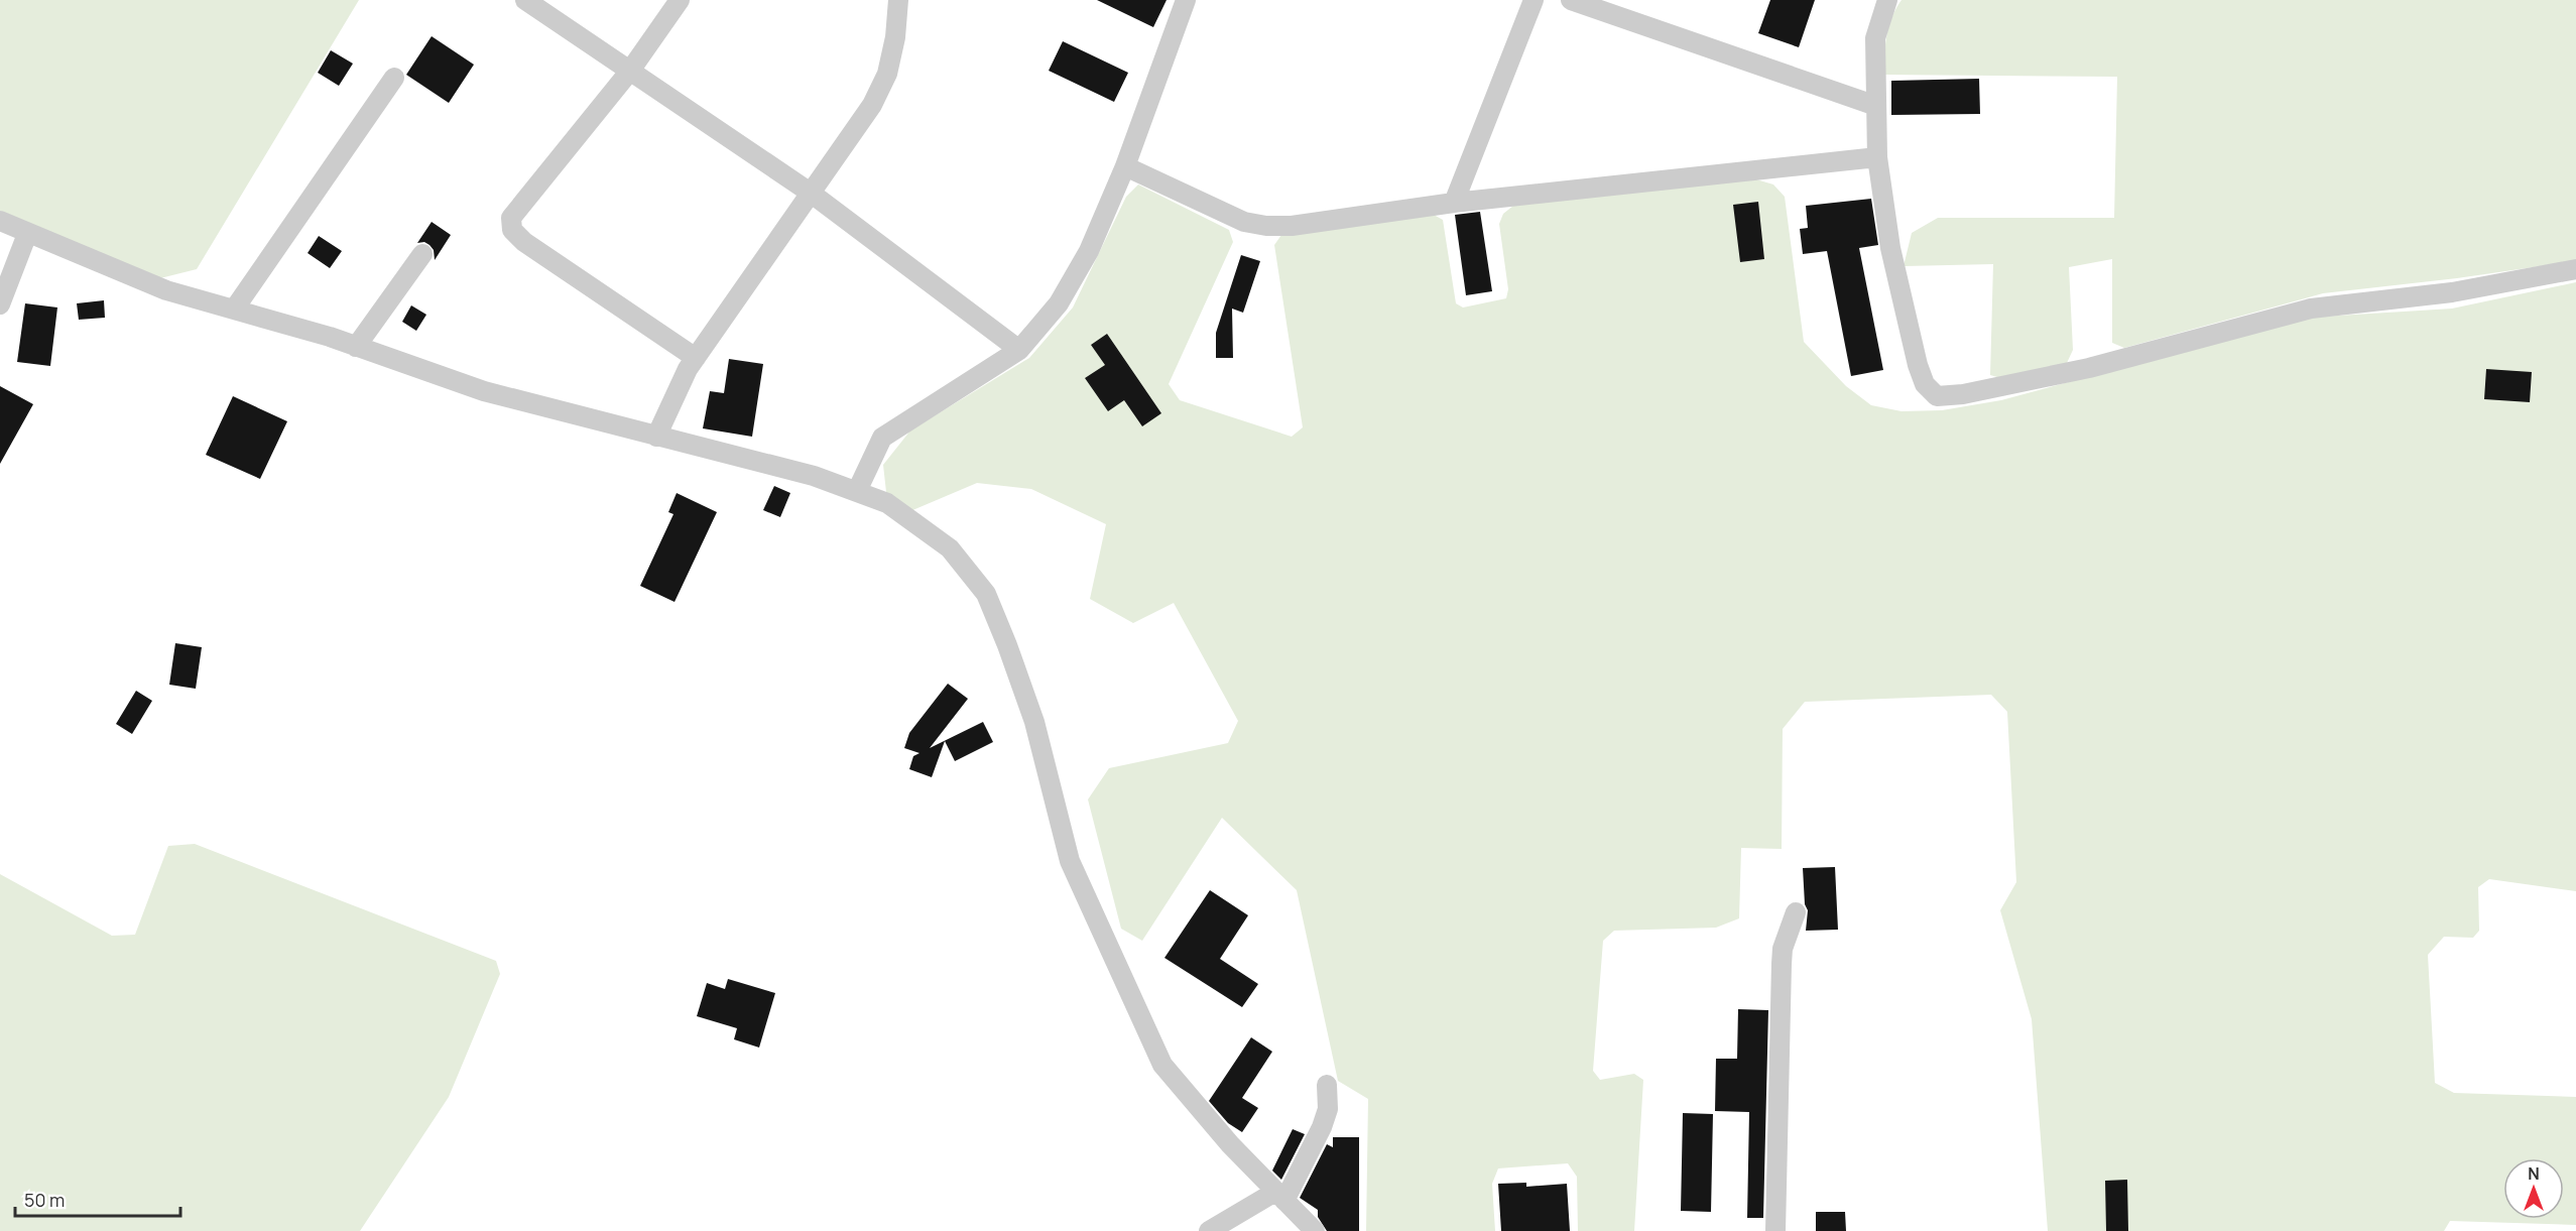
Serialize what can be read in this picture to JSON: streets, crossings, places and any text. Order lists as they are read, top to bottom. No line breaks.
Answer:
{"scale_bar":"50 m","north":"top"}
